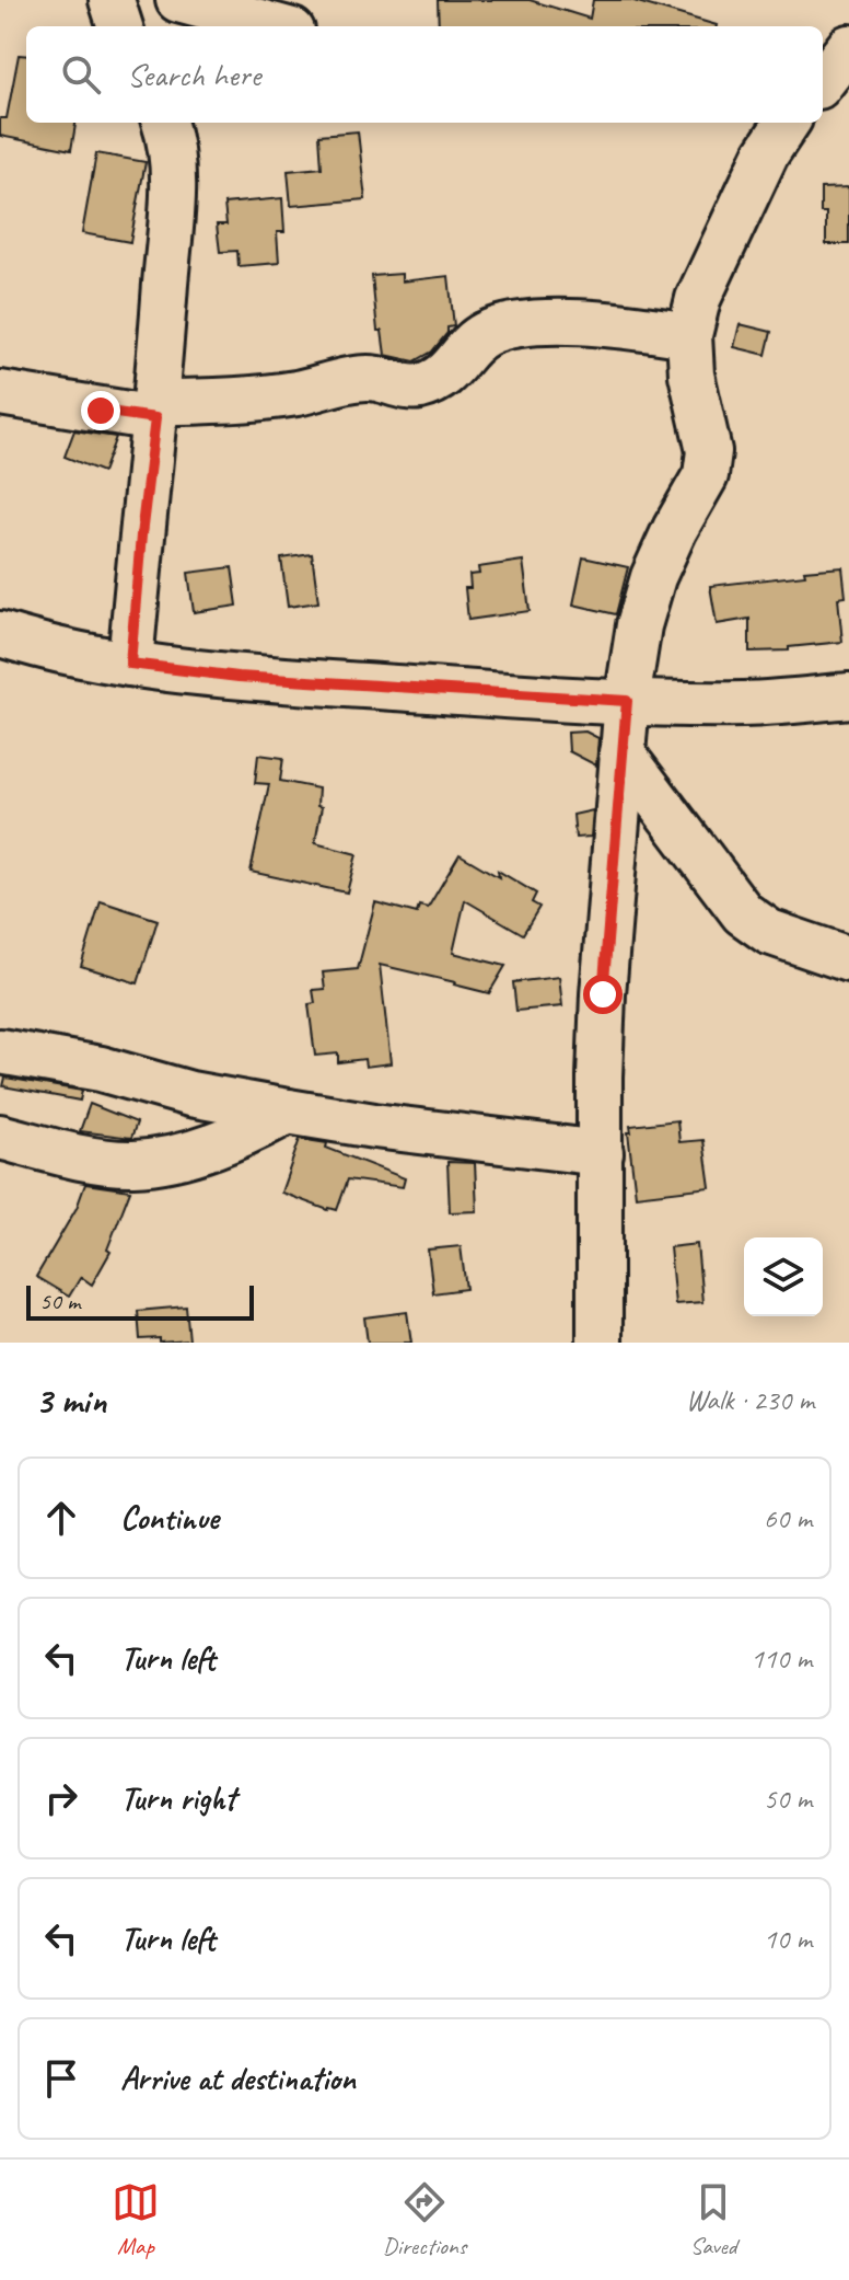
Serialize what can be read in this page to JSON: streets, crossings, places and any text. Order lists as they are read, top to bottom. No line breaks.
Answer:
{"scale_bar":"50 m","page":{"search":"Search here","scale":"50 m","heading":["3 min","Walk · 230 m"],"list":[["Continue","60 m"],["Turn left","110 m"],["Turn right","50 m"],["Turn left","10 m"],"Arrive at destination"],"nav":["Map","Directions","Saved"]}}
